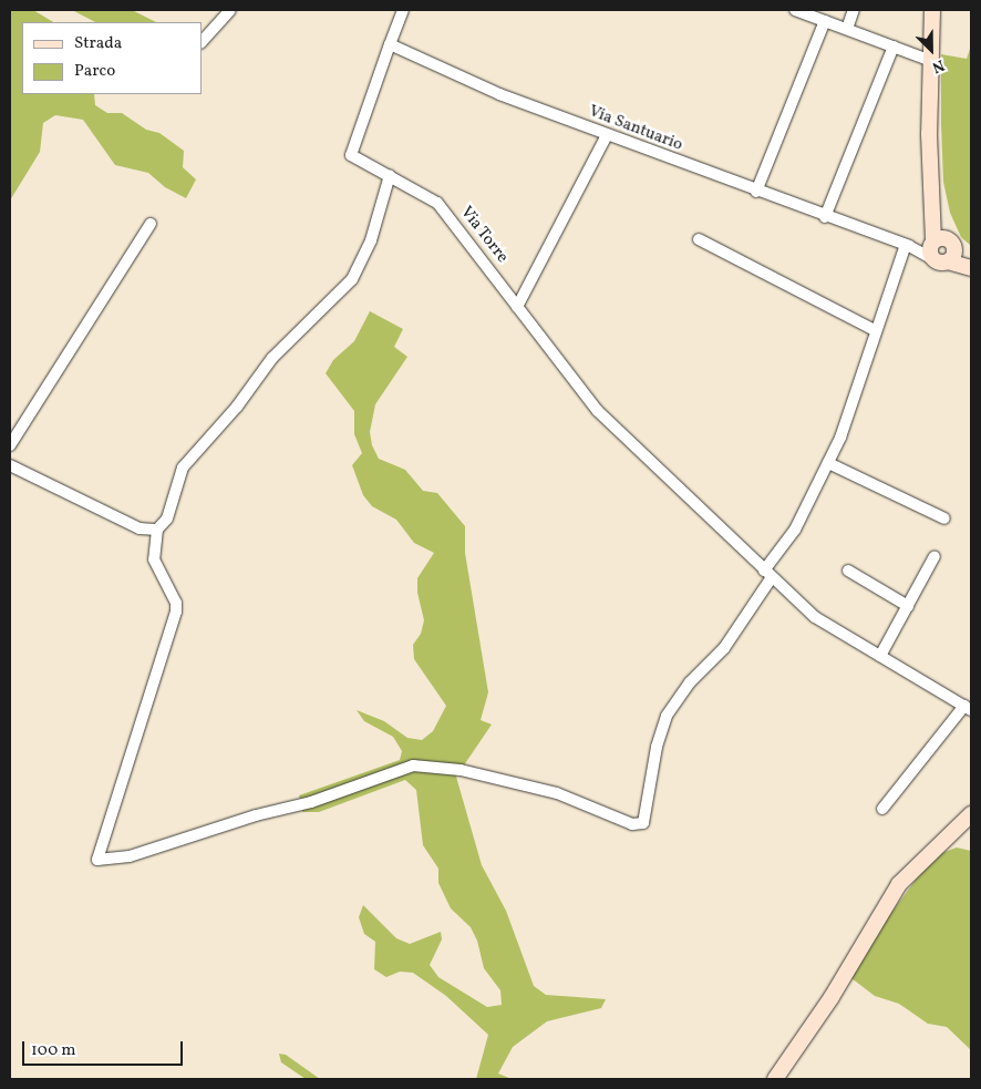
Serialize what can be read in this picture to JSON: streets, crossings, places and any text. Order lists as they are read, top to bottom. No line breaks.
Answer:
{"streets":{"street":["Via Santuario","Via Torre"]},"crossings":[["Via Santuario","Via Torre"]],"legend":["Strada","Parco"],"scale_bar":"100 m","north":"bottom right"}
